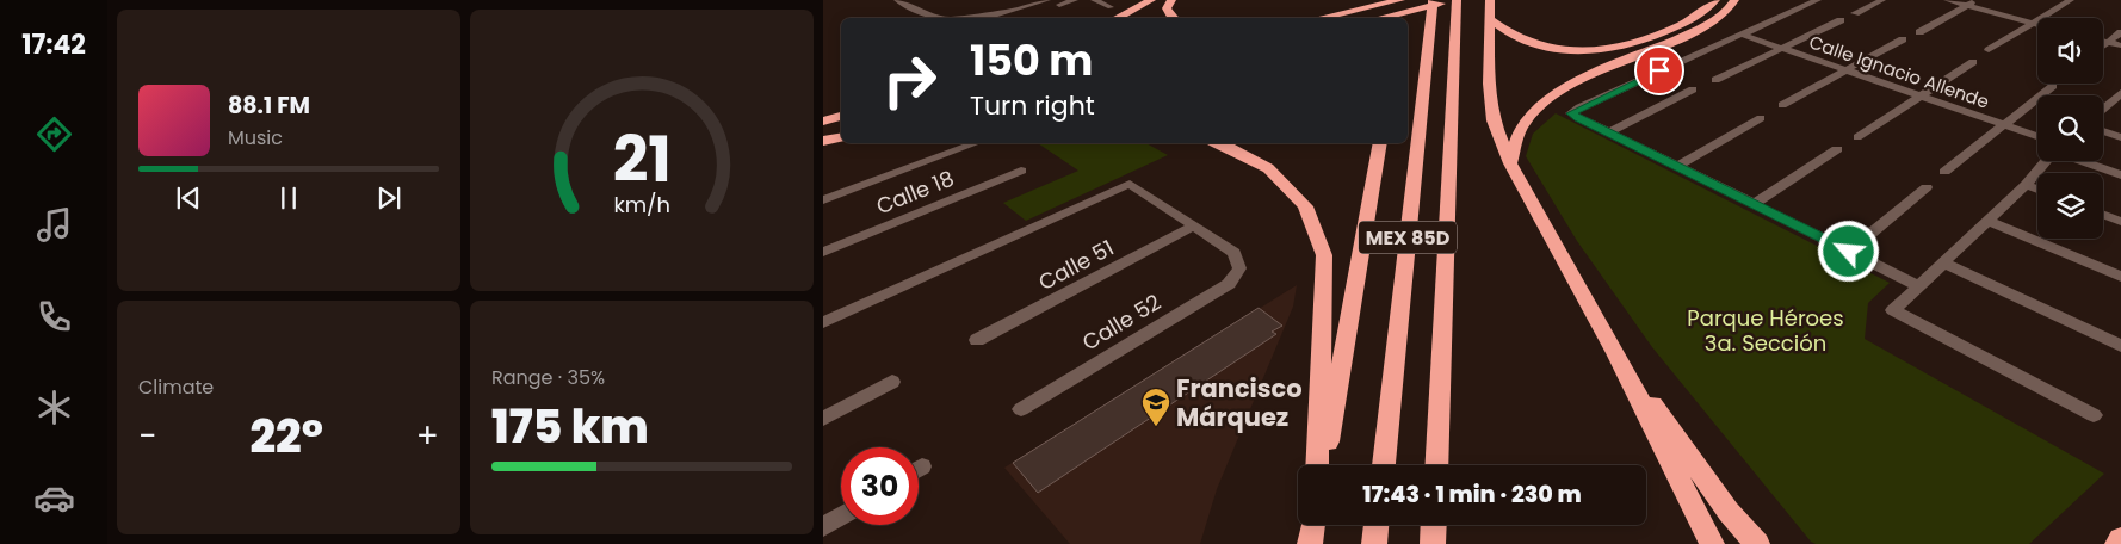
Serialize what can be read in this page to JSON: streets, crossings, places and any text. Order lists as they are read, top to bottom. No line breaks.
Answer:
{"streets":{"highway":["MEX 85D"],"street":["Calle Ignacio Allende","Calle 18","Calle 51","Calle 52"]},"crossings":[["Calle 51","Calle 52"]],"parks":["Parque Héroes 3a. Sección"],"places":{"school or university":["Francisco Márquez"]},"page":{"tabs":"17:42","turn":["150 m","Turn right"],"song":["88.1 FM","Music"],"tile":["Climate",["Range · 35%","175 km"]],"heat":["−","22°","+"],"limit":"30","trip":"17:43 · 1 min · 230 m","gauge":["21","km/h"]}}
